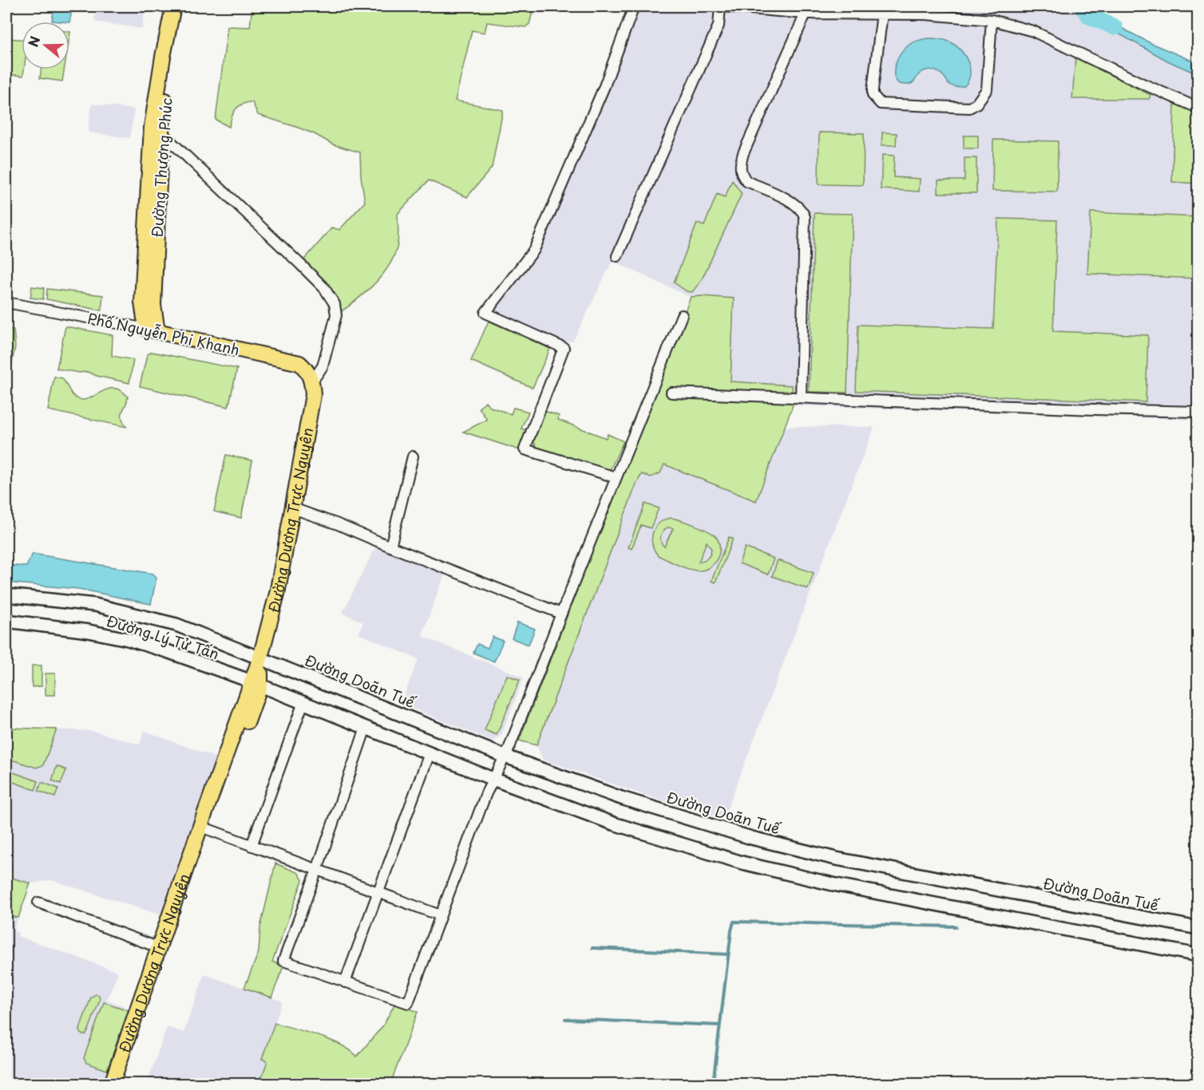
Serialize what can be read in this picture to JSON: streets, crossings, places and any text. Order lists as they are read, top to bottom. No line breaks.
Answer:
{"streets":{"main road":["Đường Thượng Phúc","Phố Nguyễn Phi Khanh","Đường Dương Trực Nguyên"],"street":["Đường Lý Tử Tấn","Đường Doãn Tuế"]},"crossings":[["Đường Thượng Phúc","Phố Nguyễn Phi Khanh"],["Phố Nguyễn Phi Khanh","Đường Dương Trực Nguyên"],["Đường Dương Trực Nguyên","Đường Lý Tử Tấn"],["Đường Dương Trực Nguyên","Đường Doãn Tuế"],["Đường Lý Tử Tấn","Đường Doãn Tuế"]],"north":"left"}
